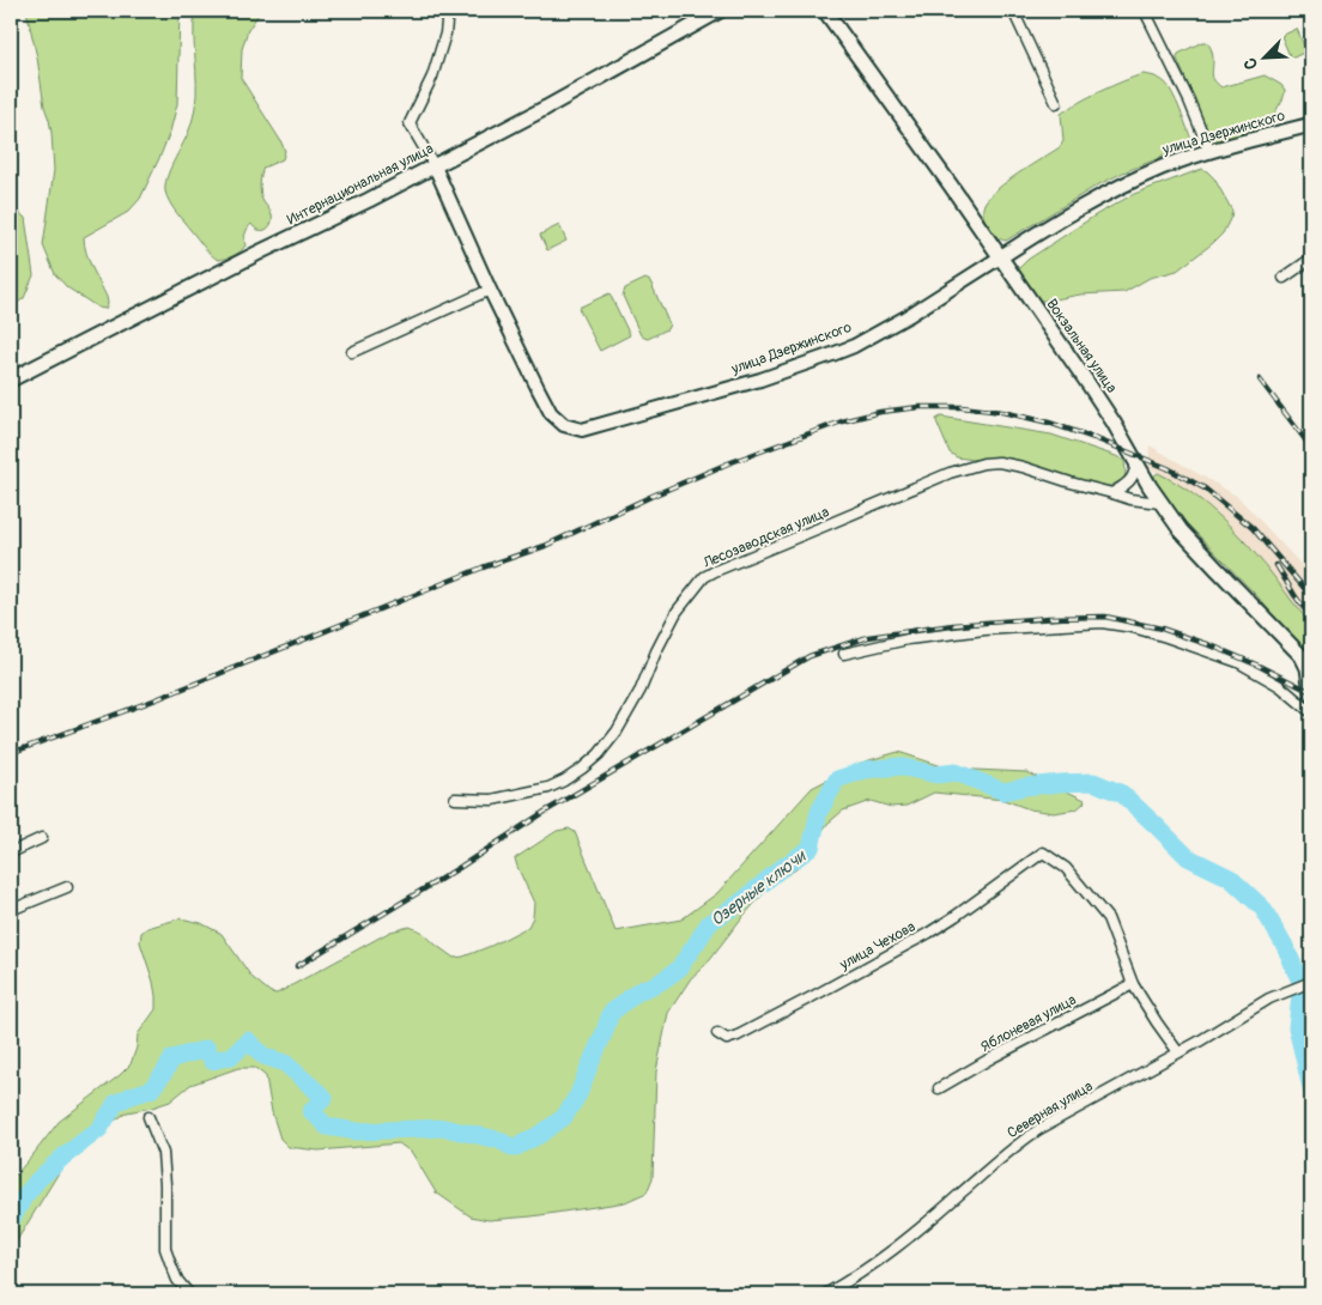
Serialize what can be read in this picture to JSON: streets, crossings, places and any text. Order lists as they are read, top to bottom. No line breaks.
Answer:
{"streets":{"main road":["улица Дзержинского","Интернациональная улица","Вокзальная улица"],"street":["Лесозаводская улица","улица Чехова","Яблоневая улица","Северная улица"]},"crossings":[["улица Дзержинского","Интернациональная улица"],["улица Дзержинского","Вокзальная улица"],["Вокзальная улица","Лесозаводская улица"],["улица Чехова","Яблоневая улица"]],"water":["Озерные ключи"],"north":"bottom left"}
